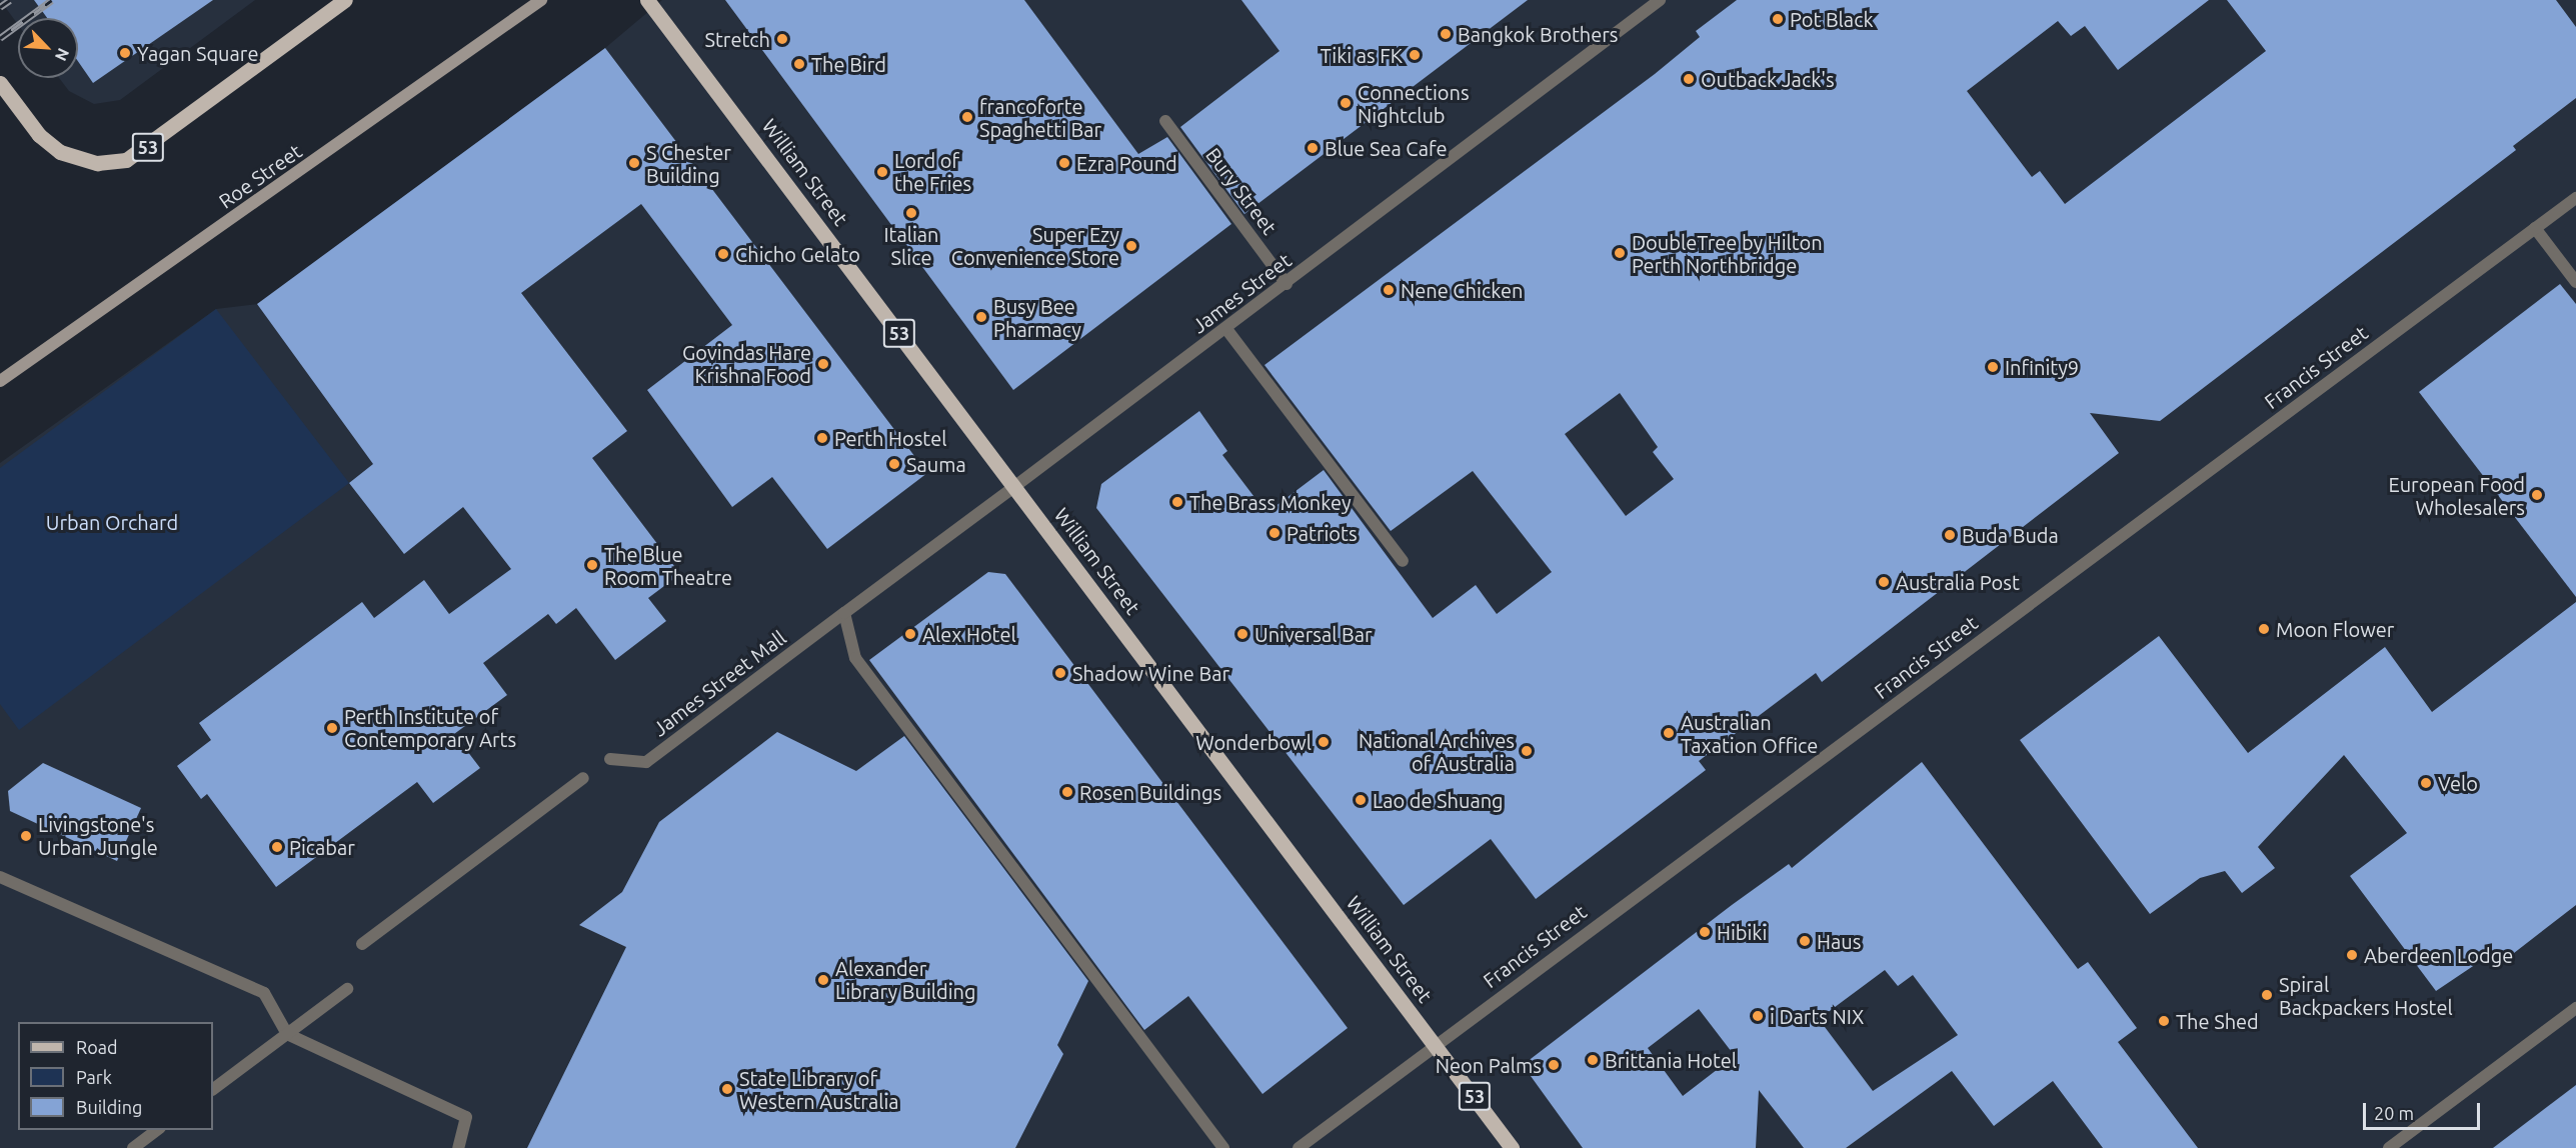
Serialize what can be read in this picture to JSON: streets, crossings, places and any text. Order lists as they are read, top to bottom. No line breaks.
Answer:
{"streets":{"main road":["53","William Street","Roe Street"],"street":["Bury Street","James Street","Francis Street","James Street Mall"]},"crossings":[["William Street","James Street"],["William Street","Francis Street"],["Bury Street","James Street"],["James Street","James Street Mall"]],"parks":["Urban Orchard"],"places":["Pot Black","Bangkok Brothers","Stretch","Yagan Square","Tiki as FK","The Bird","Outback Jack's","Connections Nightclub","francoforte Spaghetti Bar","Blue Sea Cafe","S Chester Building","Ezra Pound","Lord of the Fries","Italian Slice","Super Ezy Convenience Store","DoubleTree by Hilton Perth Northbridge","Chicho Gelato","Nene Chicken","Busy Bee Pharmacy","Govindas Hare Krishna Food","Infinity9","Perth Hostel","Sauma","European Food Wholesalers","The Brass Monkey","Patriots","Buda Buda","The Blue Room Theatre","Australia Post","Moon Flower","Alex Hotel","Universal Bar","Shadow Wine Bar","Perth Institute of Contemporary Arts","Australian Taxation Office","Wonderbowl","National Archives of Australia","Velo","Rosen Buildings","Lao de Shuang","Livingstone's Urban Jungle","Picabar","Hibiki","Haus","Aberdeen Lodge","Alexander Library Building","Spiral Backpackers Hostel","i Darts NIX","The Shed","Brittania Hotel","Neon Palms","State Library of Western Australia"],"legend":["Road","Park","Building"],"scale_bar":"20 m","north":"bottom right"}
